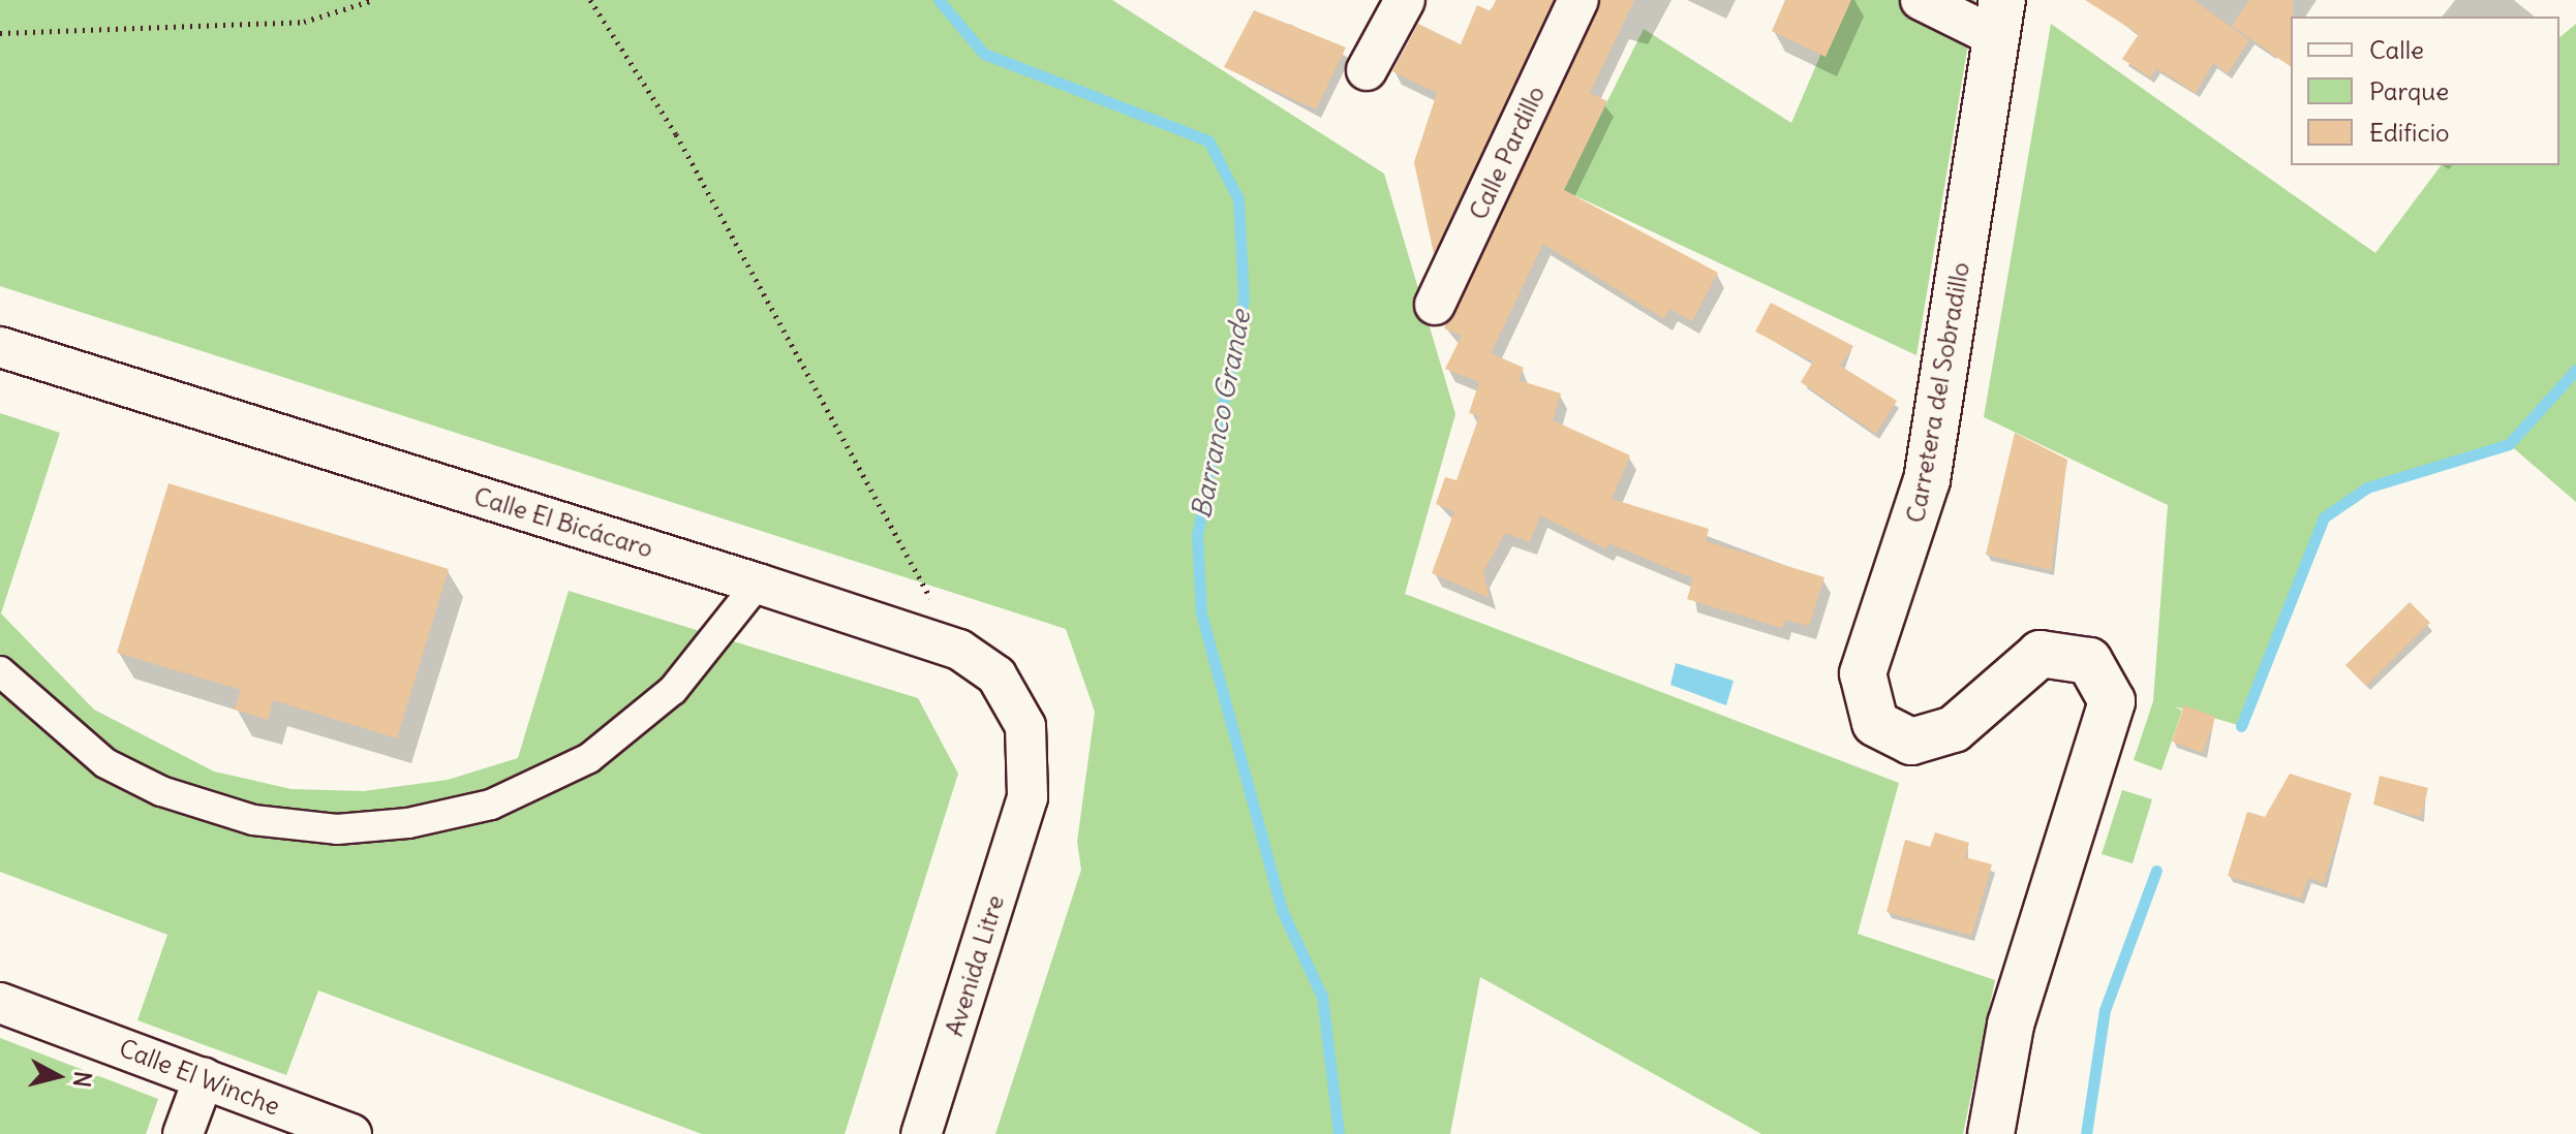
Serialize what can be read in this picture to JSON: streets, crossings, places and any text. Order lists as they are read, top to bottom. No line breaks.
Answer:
{"streets":{"main road":["Carretera del Sobradillo"],"street":["Calle Pardillo","Calle El Bicácaro","Avenida Litre","Calle El Winche"]},"crossings":[["Calle El Bicácaro","Avenida Litre"]],"water":["Barranco Grande"],"legend":["Calle","Parque","Edificio"],"north":"right"}
